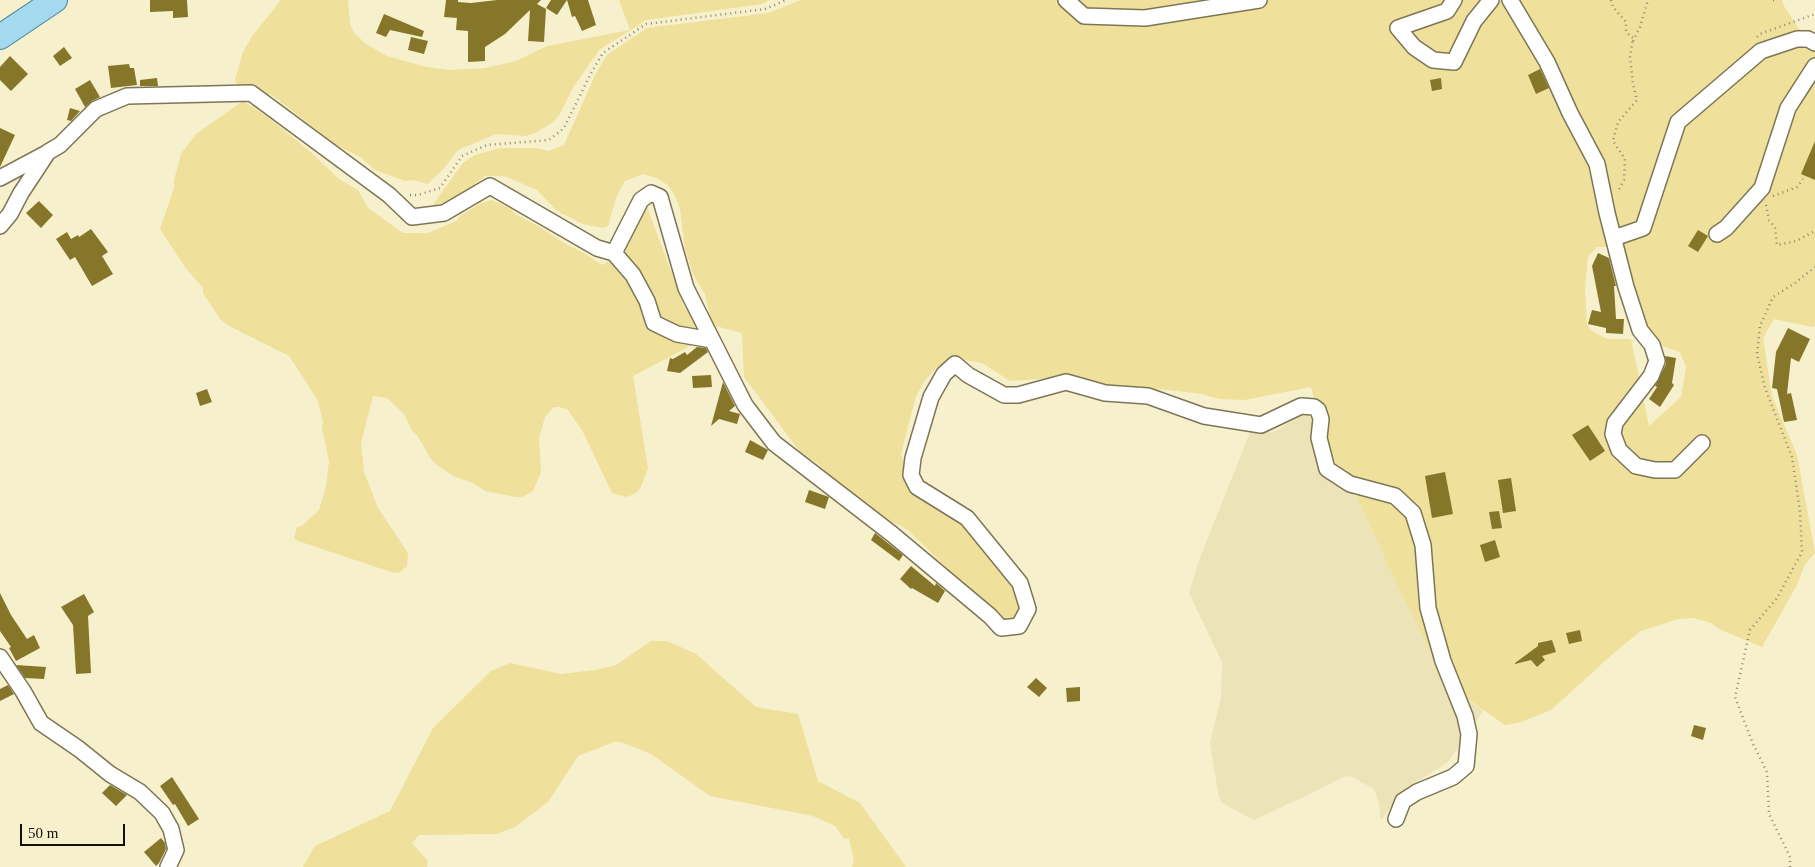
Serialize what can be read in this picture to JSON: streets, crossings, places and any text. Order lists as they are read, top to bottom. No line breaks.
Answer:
{"scale_bar":"50 m"}
